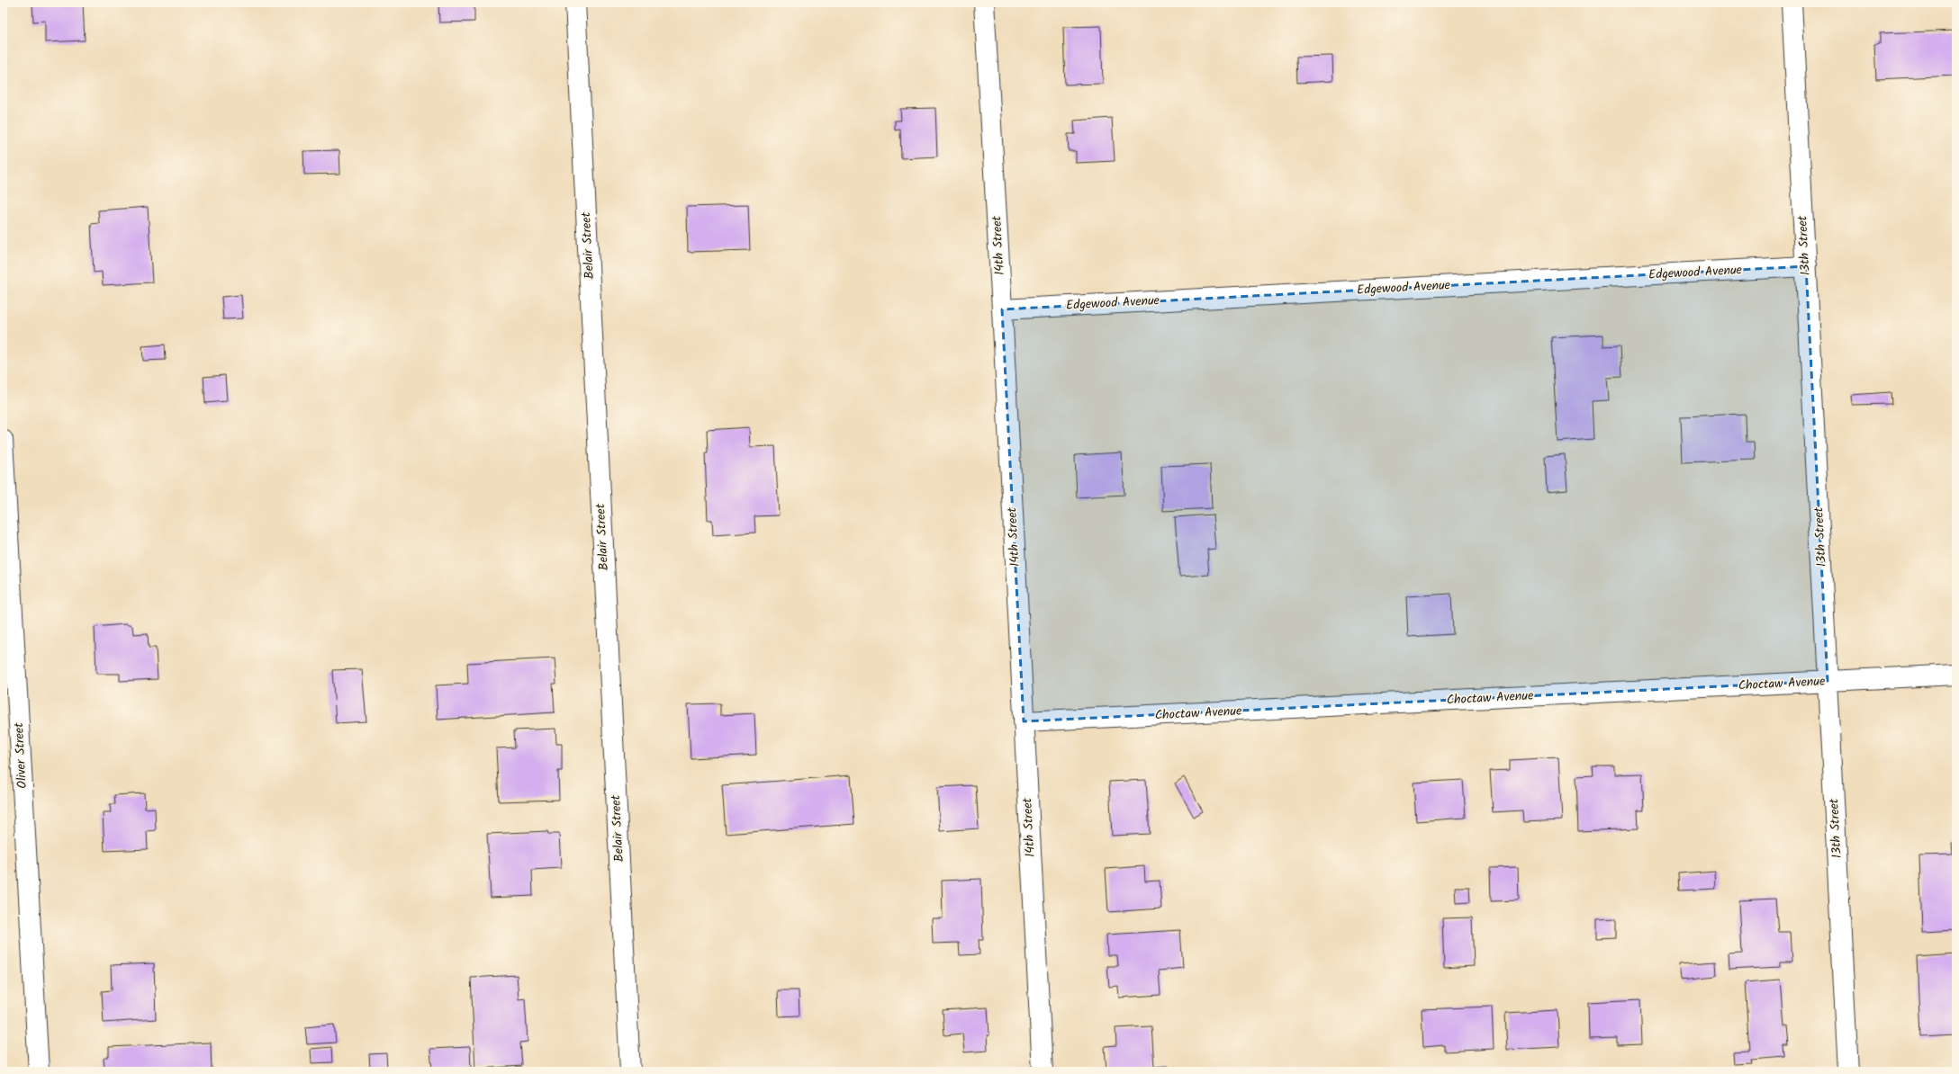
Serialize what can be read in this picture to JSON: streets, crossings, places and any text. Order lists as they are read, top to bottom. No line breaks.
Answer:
{"streets":{"street":["Belair Street","14th Street","13th Street","Edgewood Avenue","Choctaw Avenue","Oliver Street"]},"crossings":[["14th Street","Edgewood Avenue"],["14th Street","Choctaw Avenue"],["13th Street","Edgewood Avenue"],["13th Street","Choctaw Avenue"]]}
